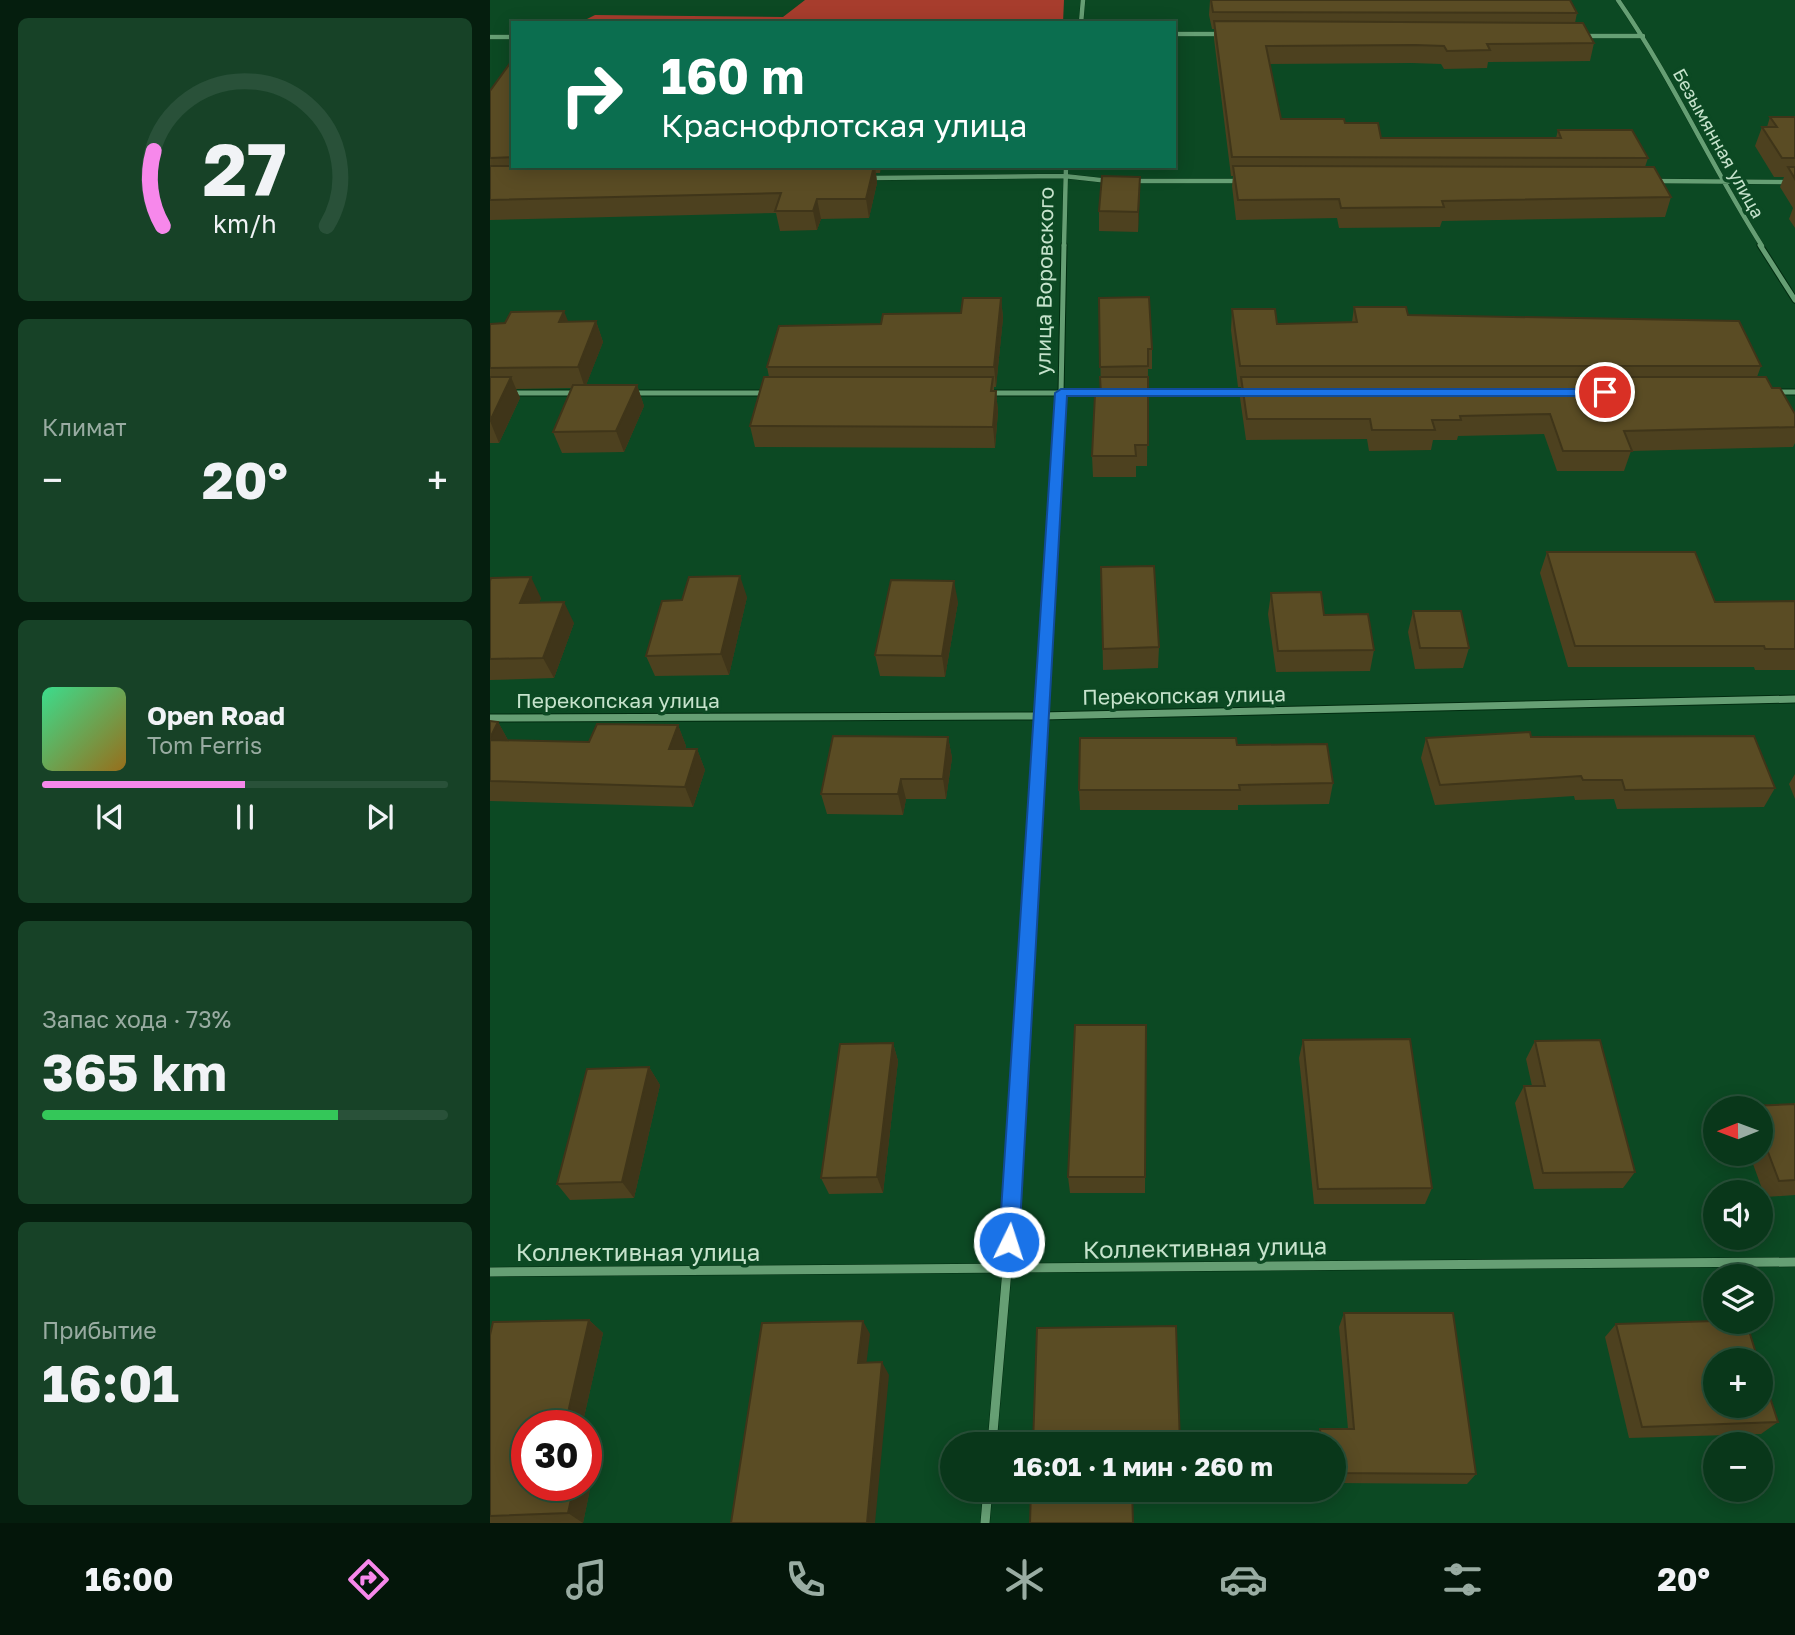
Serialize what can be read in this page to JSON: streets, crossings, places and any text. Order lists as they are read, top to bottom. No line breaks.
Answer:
{"streets":{"street":["Безымянная улица","улица Воровского","Перекопская улица","Коллективная улица"]},"crossings":[["улица Воровского","Перекопская улица"],["улица Воровского","Коллективная улица"]],"north":"left","page":{"turn":["160 m","Краснофлотская улица"],"tile":["Климат",["Запас хода · 73%","365 km"],["Прибытие","16:01"]],"heat":["−","20°","+"],"song":["Open Road","Tom Ferris"],"map_buttons":["+","−"],"limit":"30","trip":"16:01 · 1 мин · 260 m","tabs":["16:00","20°"],"gauge":["27","km/h"]}}
